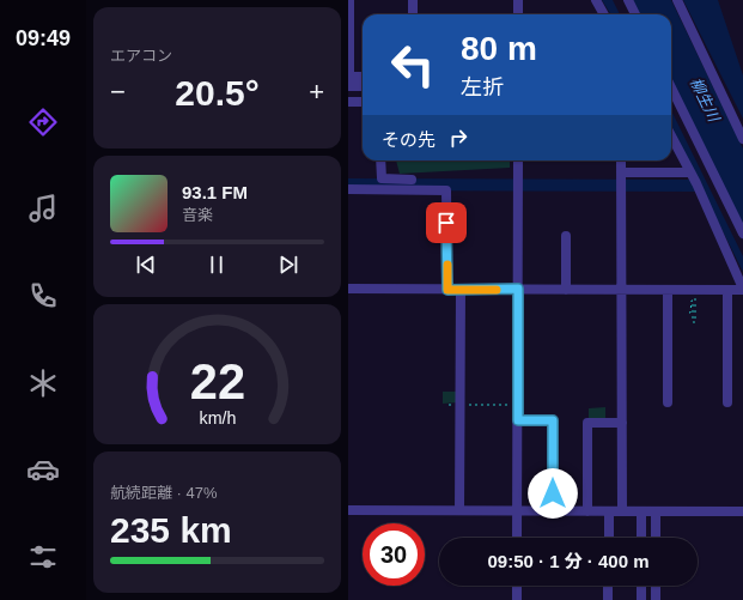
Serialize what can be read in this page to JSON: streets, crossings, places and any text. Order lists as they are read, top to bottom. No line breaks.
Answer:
{"water":["柳生川"],"page":{"tabs":"09:49","tile":["エアコン",["航続距離 · 47%","235 km"]],"turn":["80 m","左折"],"heat":["−","20.5°","+"],"then":"その先","song":["93.1 FM","音楽"],"limit":"30","trip":"09:50 · 1 分 · 400 m","gauge":["22","km/h"]}}
